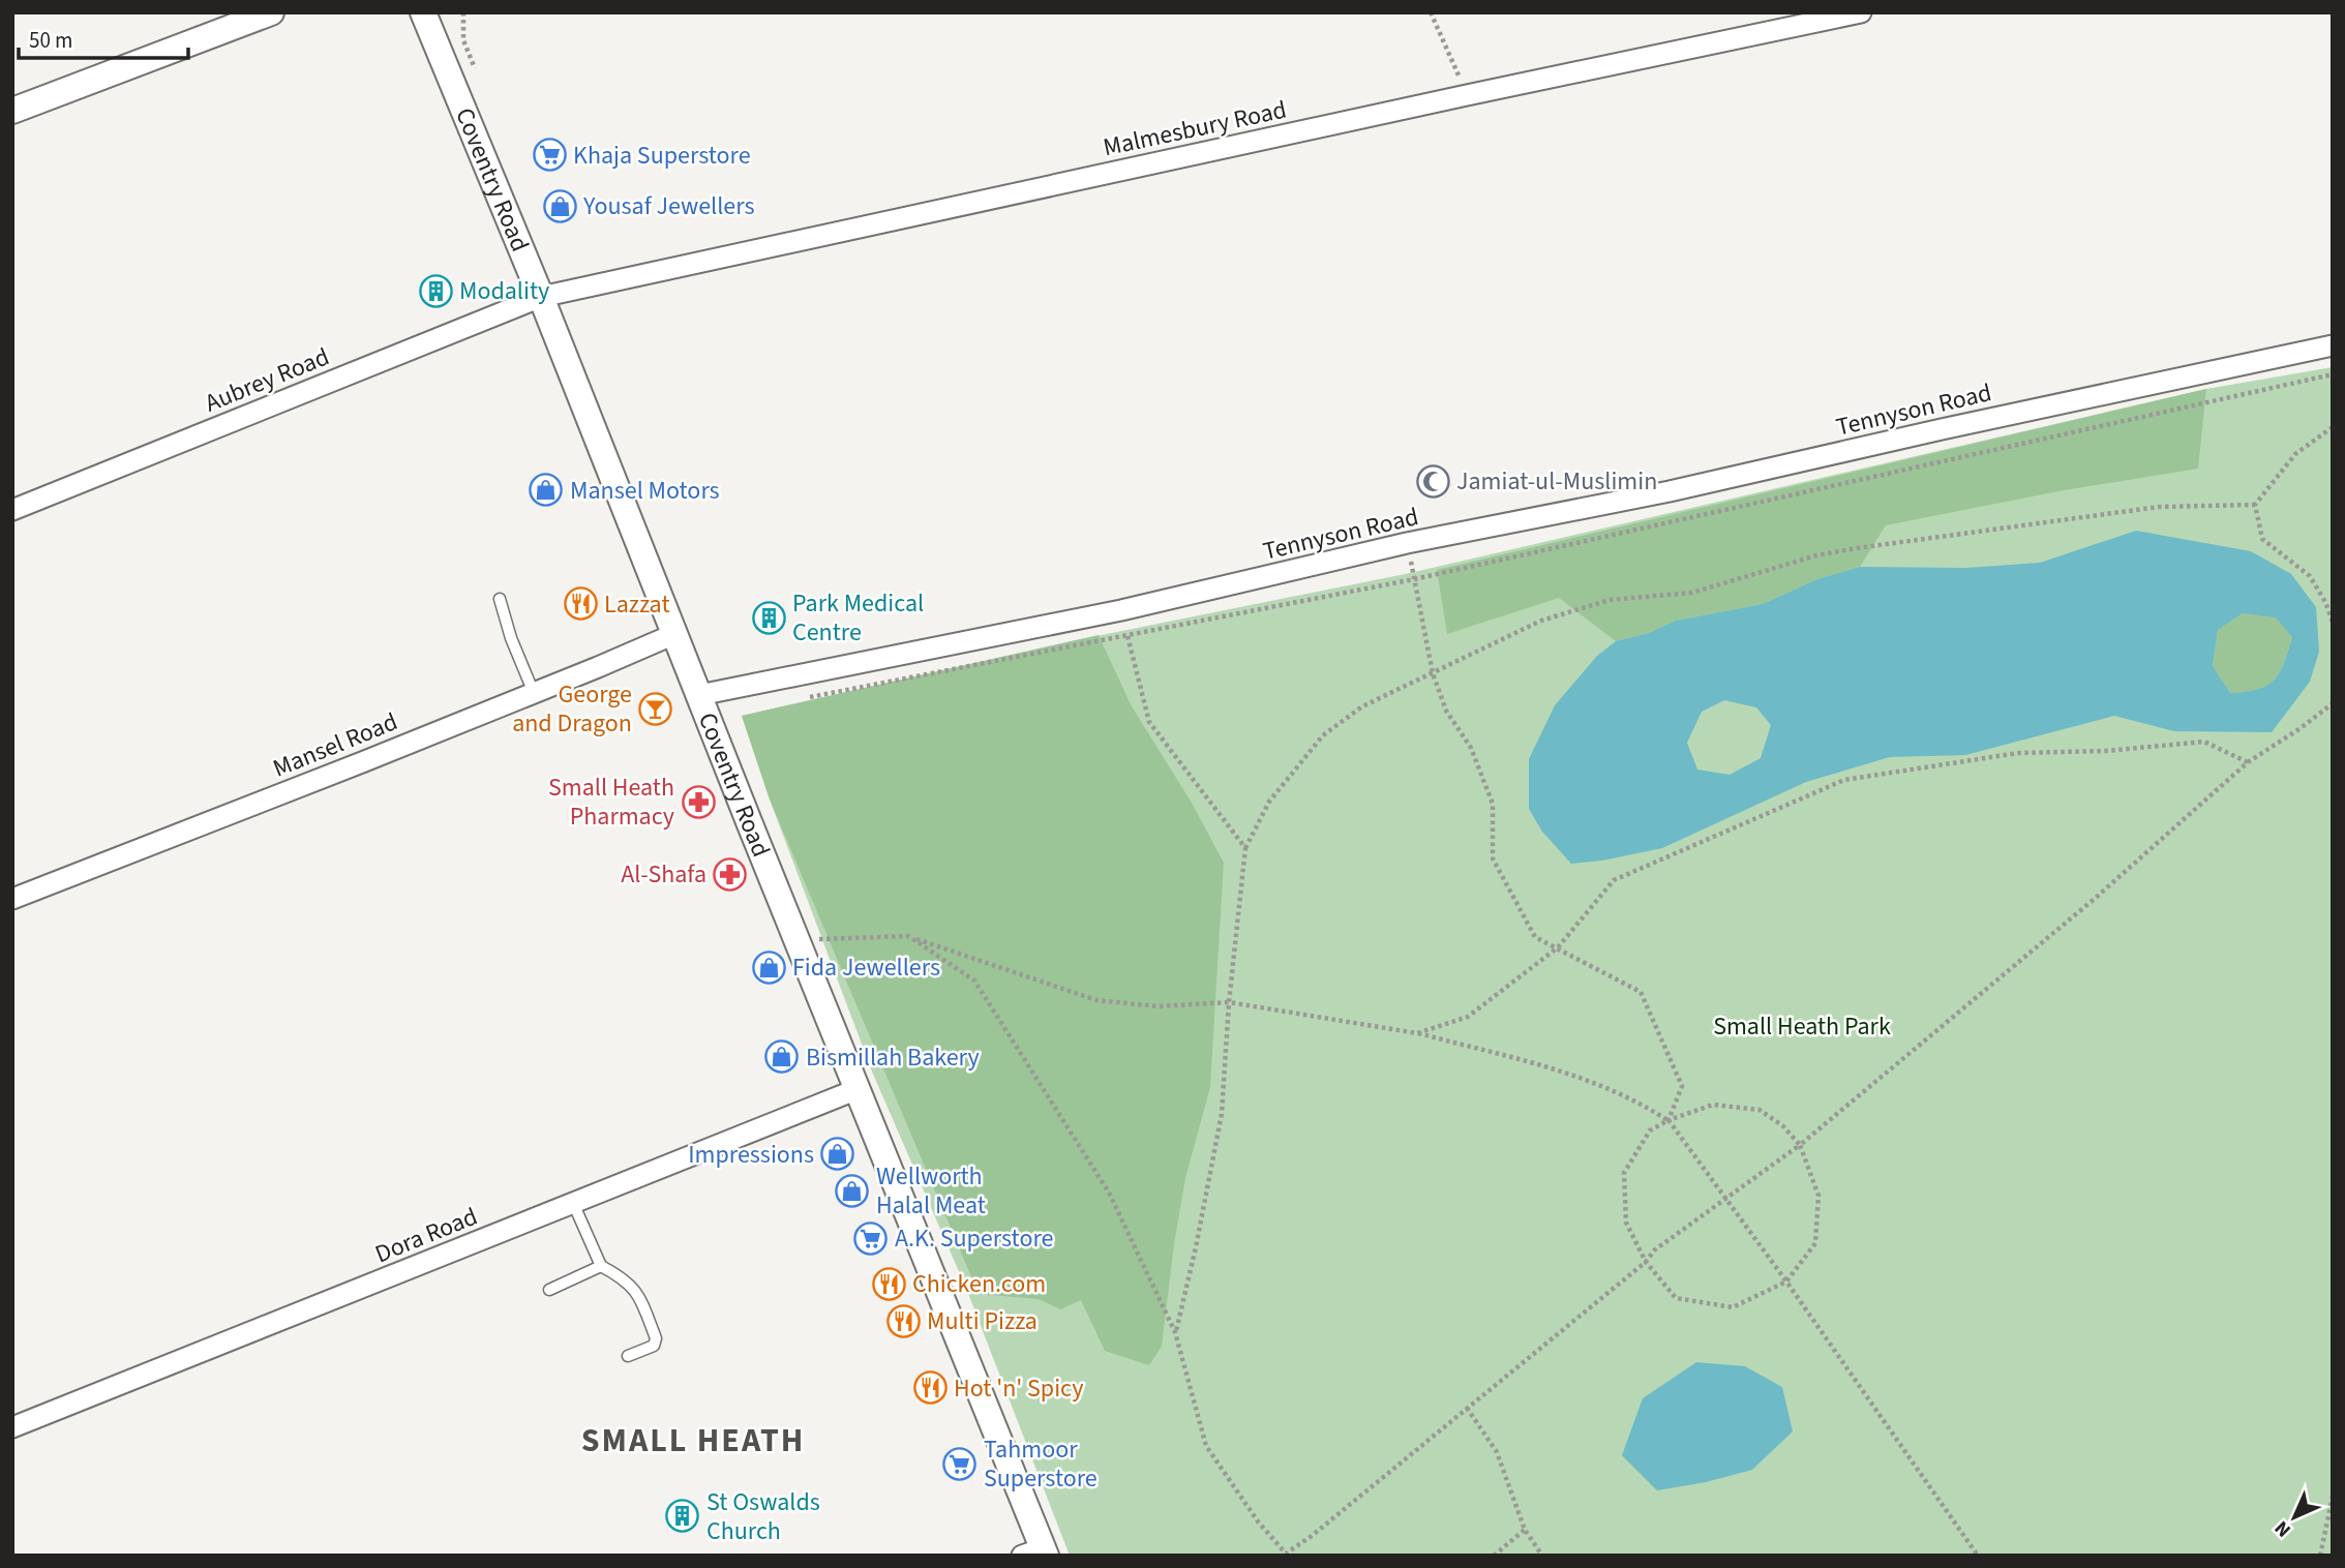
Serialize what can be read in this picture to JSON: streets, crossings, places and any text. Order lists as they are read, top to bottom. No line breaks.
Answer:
{"streets":{"street":["Malmesbury Road","Coventry Road","Aubrey Road","Tennyson Road","Mansel Road","Dora Road"]},"crossings":[["Malmesbury Road","Coventry Road"],["Malmesbury Road","Aubrey Road"],["Coventry Road","Aubrey Road"],["Coventry Road","Tennyson Road"],["Coventry Road","Mansel Road"],["Coventry Road","Dora Road"]],"districts":["SMALL HEATH"],"parks":["Small Heath Park"],"places":{"supermarket":["Khaja Superstore","A.K. Superstore","Tahmoor Superstore"],"shop":["Yousaf Jewellers","Mansel Motors","Fida Jewellers","Bismillah Bakery","Impressions","Wellworth Halal Meat"],"building":["Modality","Park Medical Centre","St Oswalds Church"],"mosque":["Jamiat-ul-Muslimin"],"restaurant":["Lazzat","Chicken.com","Multi Pizza","Hot 'n' Spicy"],"bar":["George and Dragon"],"pharmacy":["Small Heath Pharmacy","Al-Shafa"]},"scale_bar":"50 m","north":"bottom left"}
